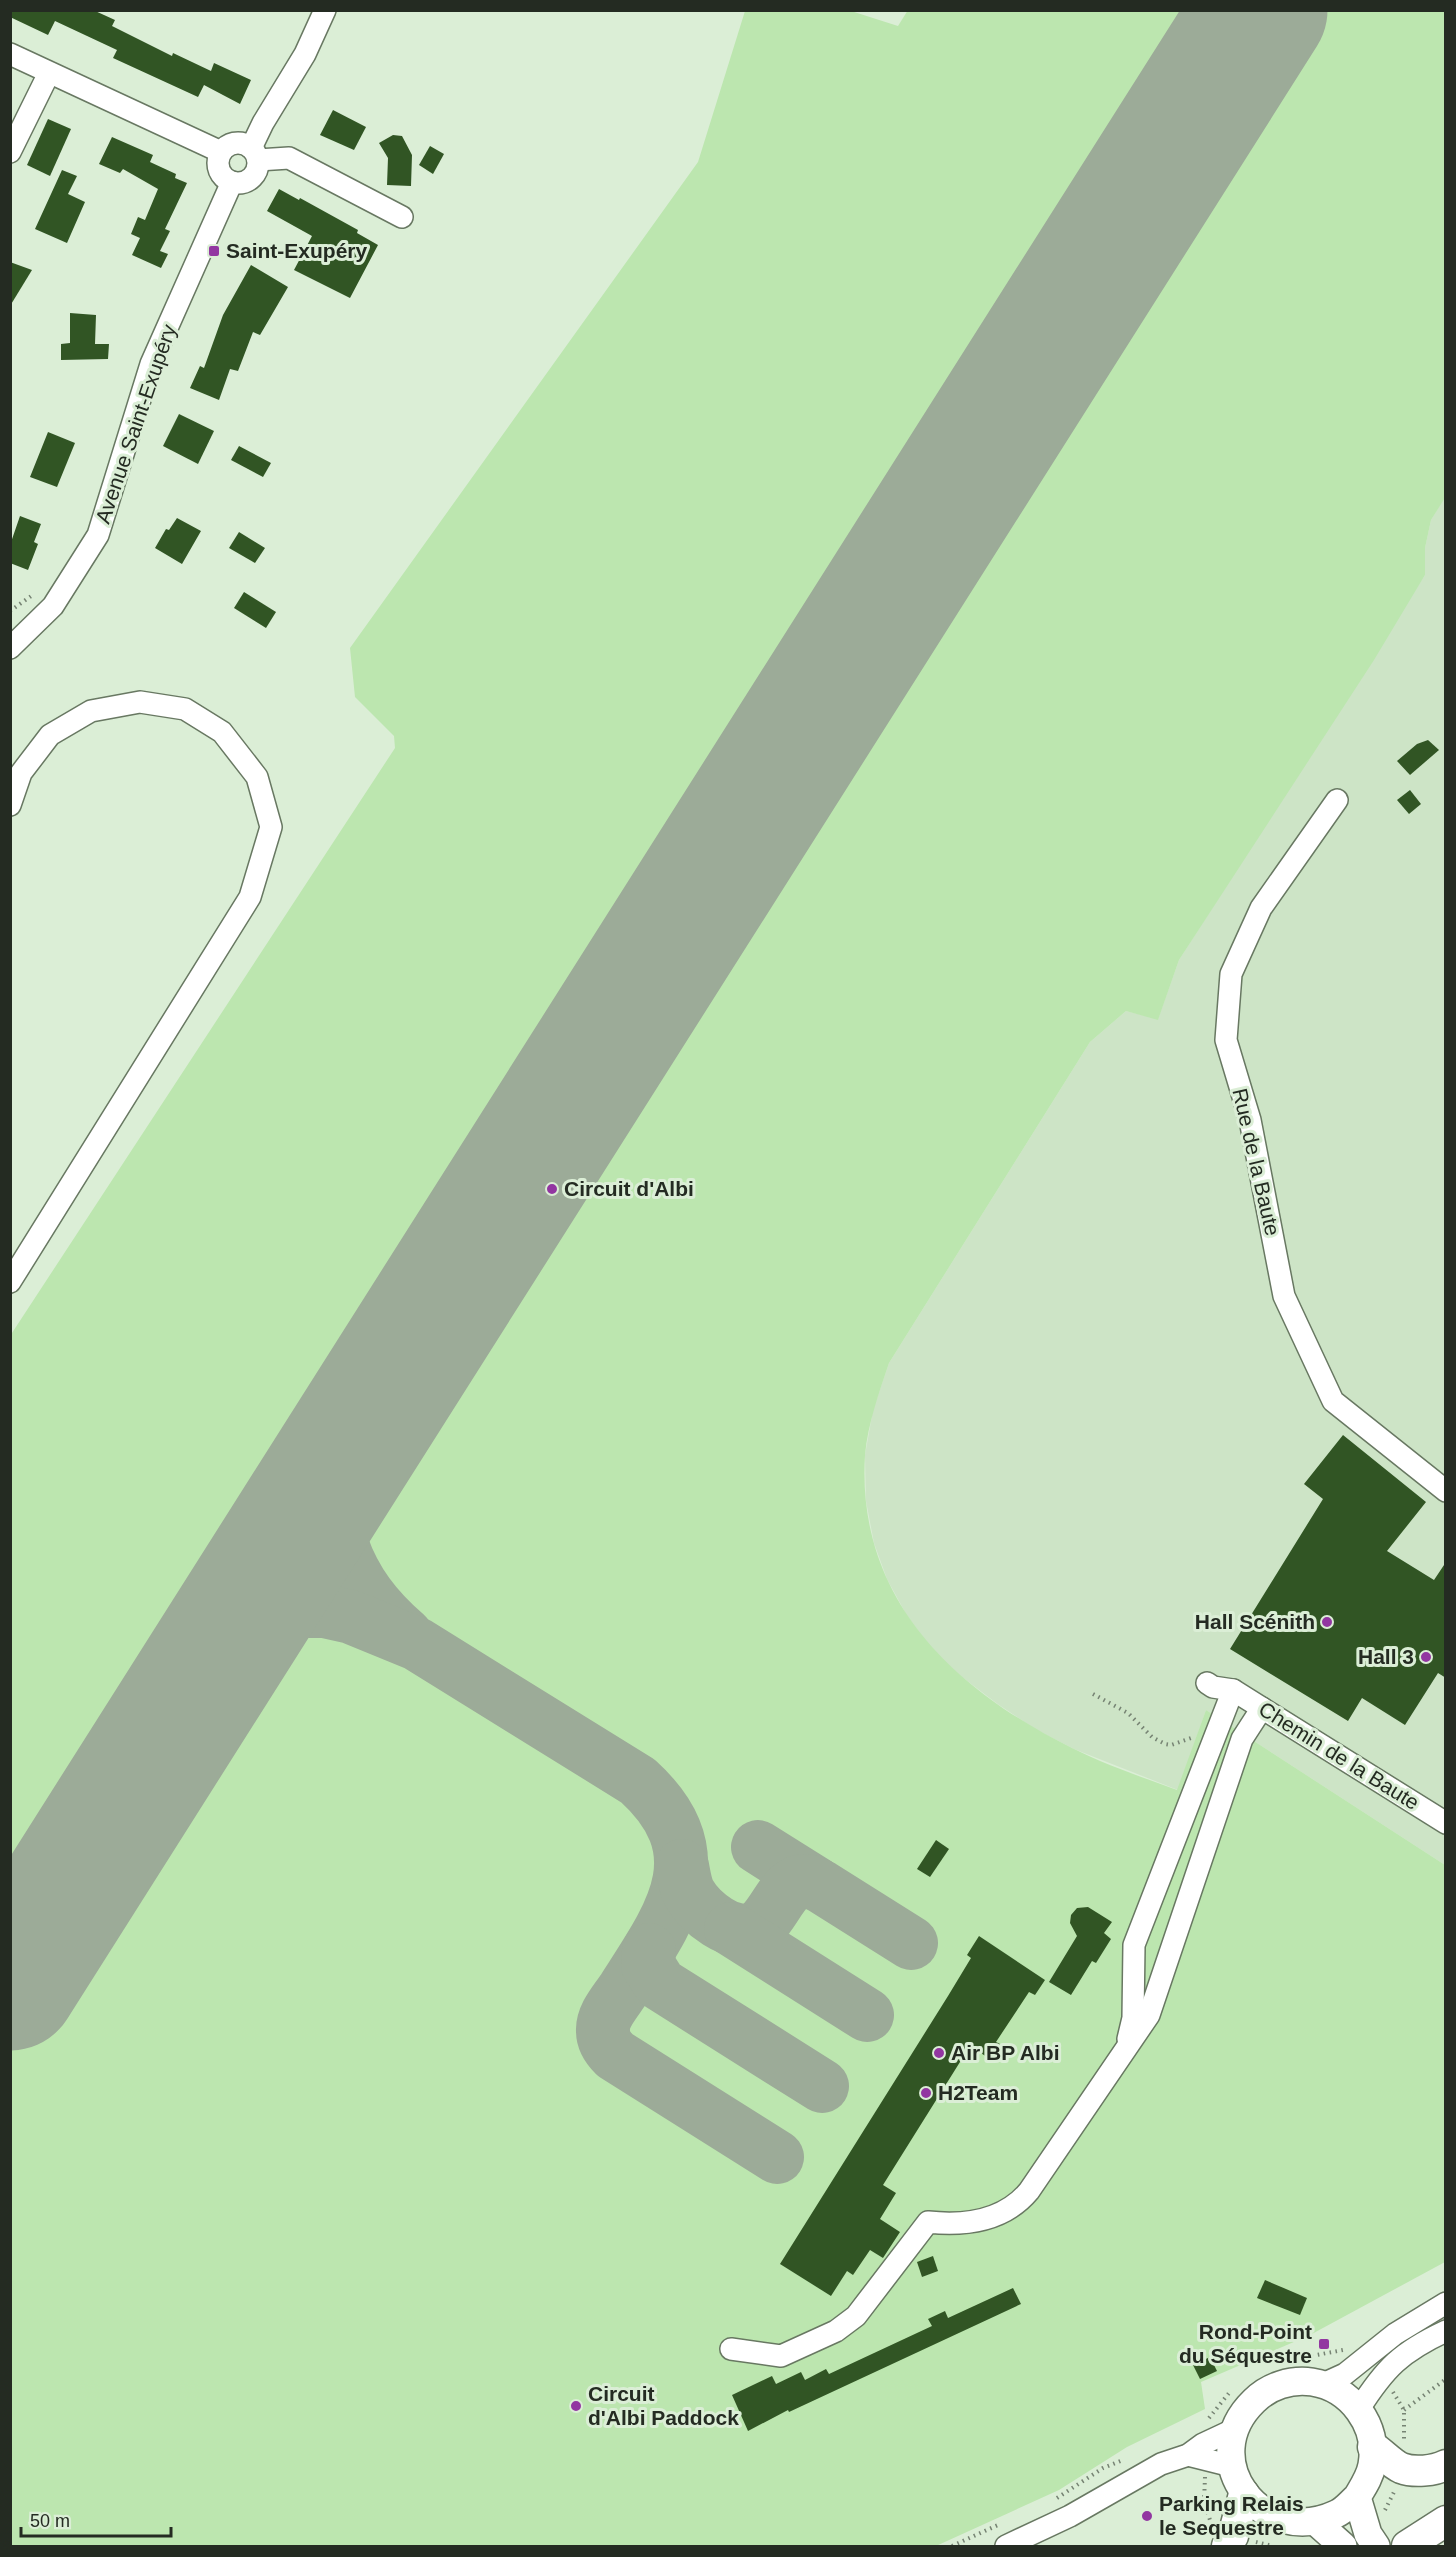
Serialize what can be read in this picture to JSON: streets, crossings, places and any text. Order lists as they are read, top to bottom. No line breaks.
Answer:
{"streets":{"street":["Avenue Saint-Exupéry","Rue de la Baute","Chemin de la Baute"]},"places":{"transit":["Saint-Exupéry","Rond-Point du Séquestre"],"other":["Circuit d'Albi","Hall Scénith","Hall 3","Air BP Albi","H2Team","Circuit d'Albi Paddock","Parking Relais le Sequestre"]},"scale_bar":"50 m"}
